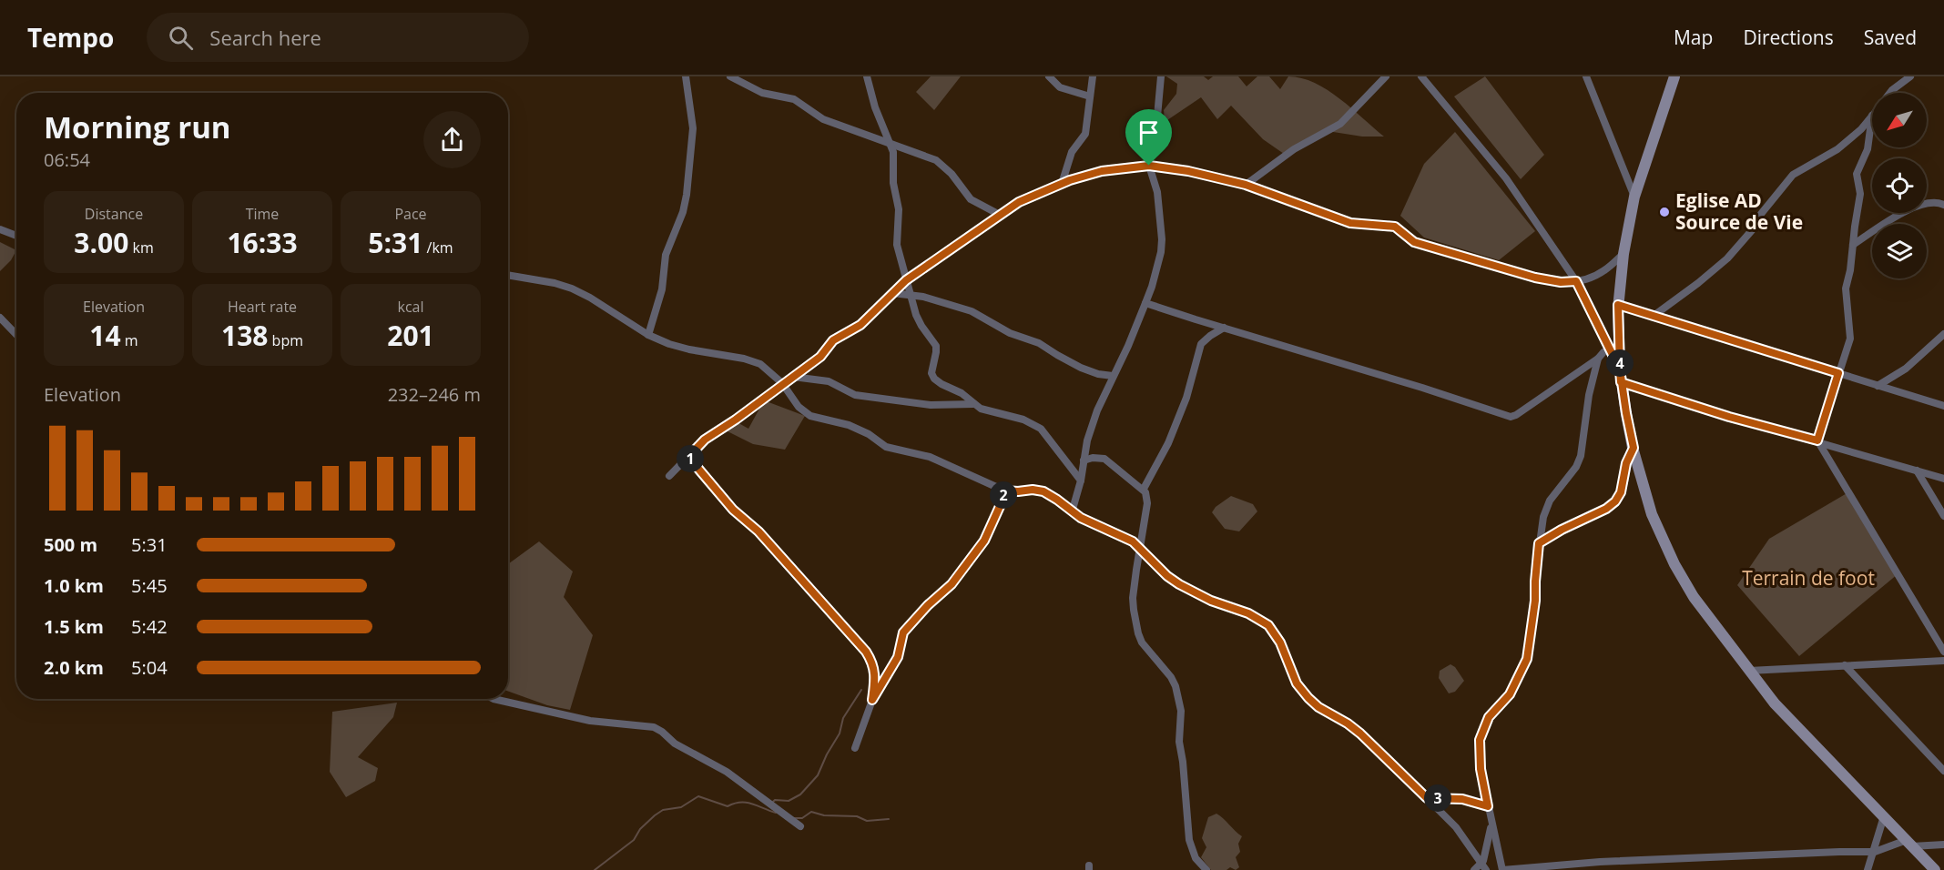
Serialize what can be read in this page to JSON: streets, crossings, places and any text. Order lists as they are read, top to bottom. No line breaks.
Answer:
{"parks":["Terrain de foot"],"places":["Eglise AD Source de Vie"],"north":"bottom left","page":{"header":"Tempo","search":"Search here","nav":["Map","Directions","Saved"],"heading":["Morning run","06:54"],"stats":[["Distance","3.00 km"],["Time","16:33"],["Pace","5:31 /km"],["Elevation","14 m"],["Heart rate","138 bpm"],["kcal","201"]],"pins":["4","1","2","3"],"chart":["Elevation","232–246 m"],"list":[{"name":"500 m","note":"5:31"},{"name":"1.0 km","note":"5:45"},{"name":"1.5 km","note":"5:42"},{"name":"2.0 km","note":"5:04"}]}}
